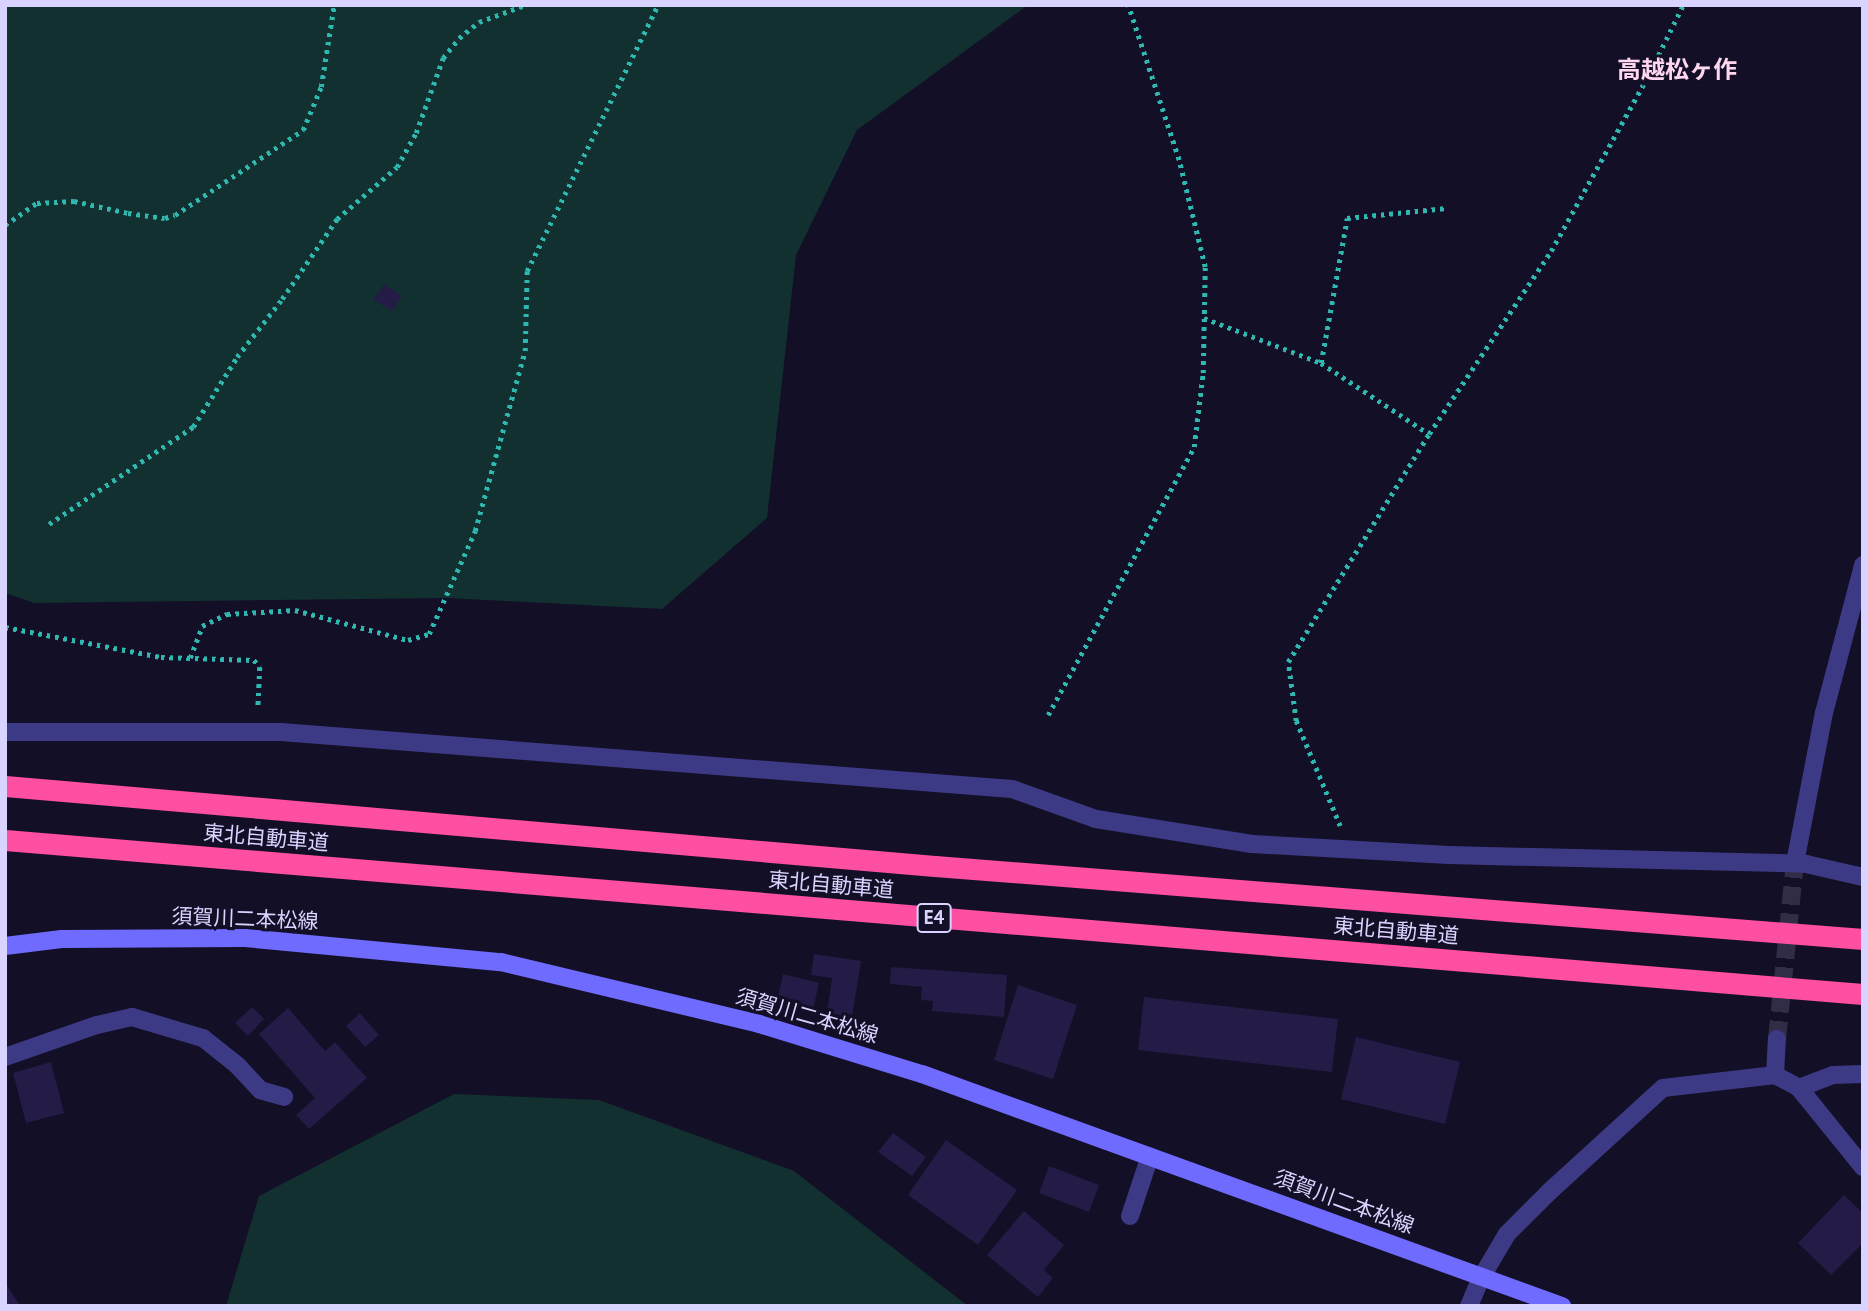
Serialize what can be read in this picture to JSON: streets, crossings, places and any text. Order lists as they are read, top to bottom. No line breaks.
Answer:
{"streets":{"highway":["東北自動車道","E4"],"main road":["須賀川二本松線"]},"districts":["高越松ヶ作"]}
